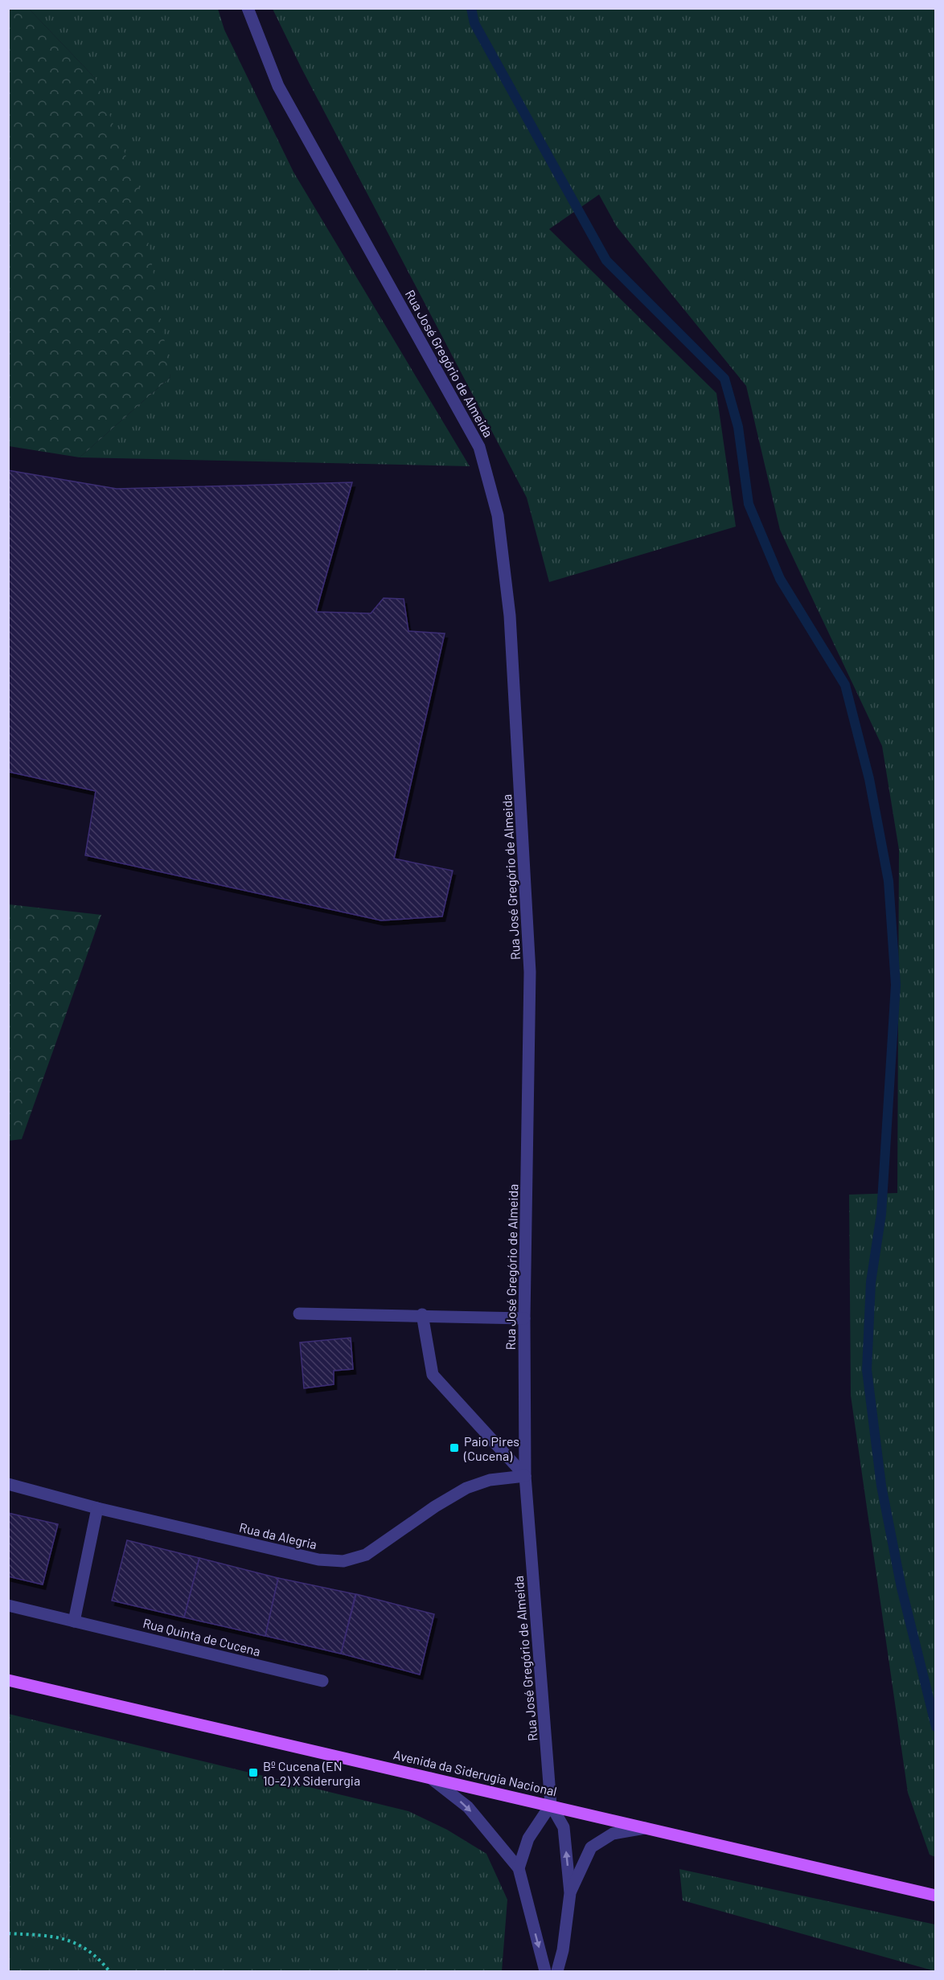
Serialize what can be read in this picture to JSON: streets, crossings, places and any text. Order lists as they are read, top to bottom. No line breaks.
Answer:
{"streets":{"main road":["Avenida da Siderugia Nacional"],"street":["Rua José Gregório de Almeida","Rua da Alegria","Rua Quinta de Cucena"]},"crossings":[["Rua José Gregório de Almeida","Rua da Alegria"],["Rua José Gregório de Almeida","Avenida da Siderugia Nacional"]],"places":{"transit":["Paio Pires (Cucena)","Bº Cucena (EN 10-2) X Siderurgia"]}}
